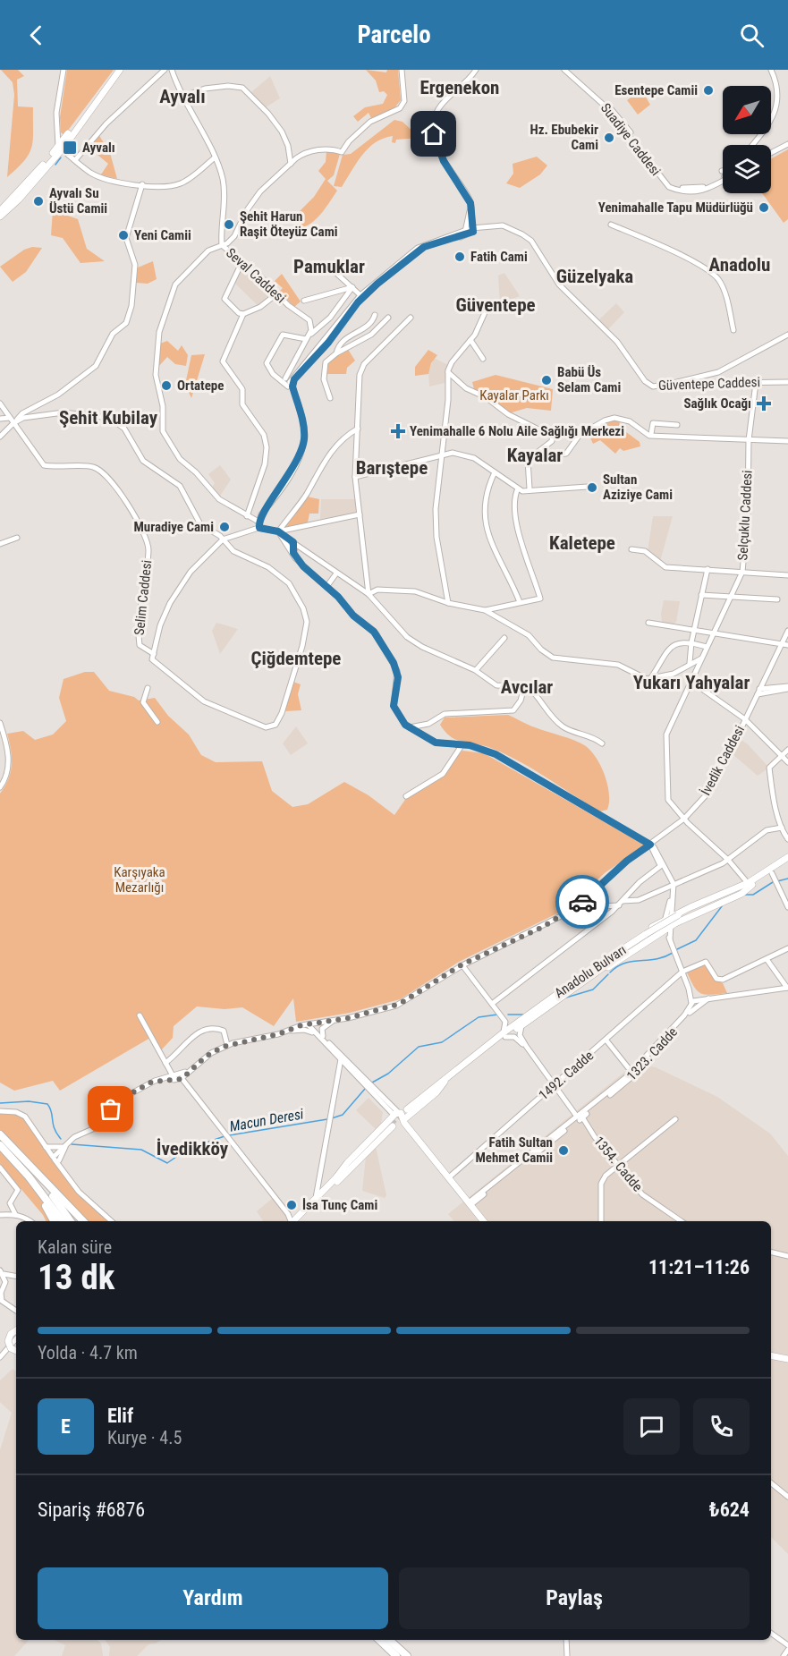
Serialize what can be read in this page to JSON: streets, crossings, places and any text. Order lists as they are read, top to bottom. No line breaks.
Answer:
{"streets":{"main road":["Anadolu Bulvarı"],"street":["Suadiye Caddesi","Seval Caddesi","Güventepe Caddesi","Selçuklu Caddesi","Selim Caddesi","İvedik Caddesi","1323. Cadde","1492. Cadde","1354. Cadde"]},"crossings":[["Güventepe Caddesi","Selçuklu Caddesi"],["Selçuklu Caddesi","İvedik Caddesi"],["Selçuklu Caddesi","Anadolu Bulvarı"],["Anadolu Bulvarı","1354. Cadde"],["1323. Cadde","1354. Cadde"],["1492. Cadde","1354. Cadde"]],"districts":["Ergenekon","Ayvalı","Anadolu","Pamuklar","Güzelyaka","Güventepe","Şehit Kubilay","Kayalar","Barıştepe","Kaletepe","Çiğdemtepe","Yukarı Yahyalar","Avcılar","İvedikköy"],"water":["Macun Deresi"],"parks":["Kayalar Parkı","Karşıyaka Mezarlığı"],"places":{"other":["Esentepe Camii","Hz. Ebubekir Cami","Ayvalı Su Üstü Camii","Yenimahalle Tapu Müdürlüğü","Şehit Harun Raşit Öteyüz Cami","Yeni Camii","Fatih Cami","Babü Üs Selam Cami","Ortatepe","Sultan Aziziye Cami","Muradiye Cami","Fatih Sultan Mehmet Camii","İsa Tunç Cami"],"transit":["Ayvalı"],"health":["Sağlık Ocağı","Yenimahalle 6 Nolu Aile Sağlığı Merkezi"]},"north":"bottom left","page":{"header":"Parcelo","heading":["13 dk","Kalan süre","11:21–11:26"],"panel":["Elif","Kurye · 4.5","Sipariş #6876","₺624"],"bar":"Yolda · 4.7 km","round":"E","buttons":["Yardım","Paylaş"]}}
